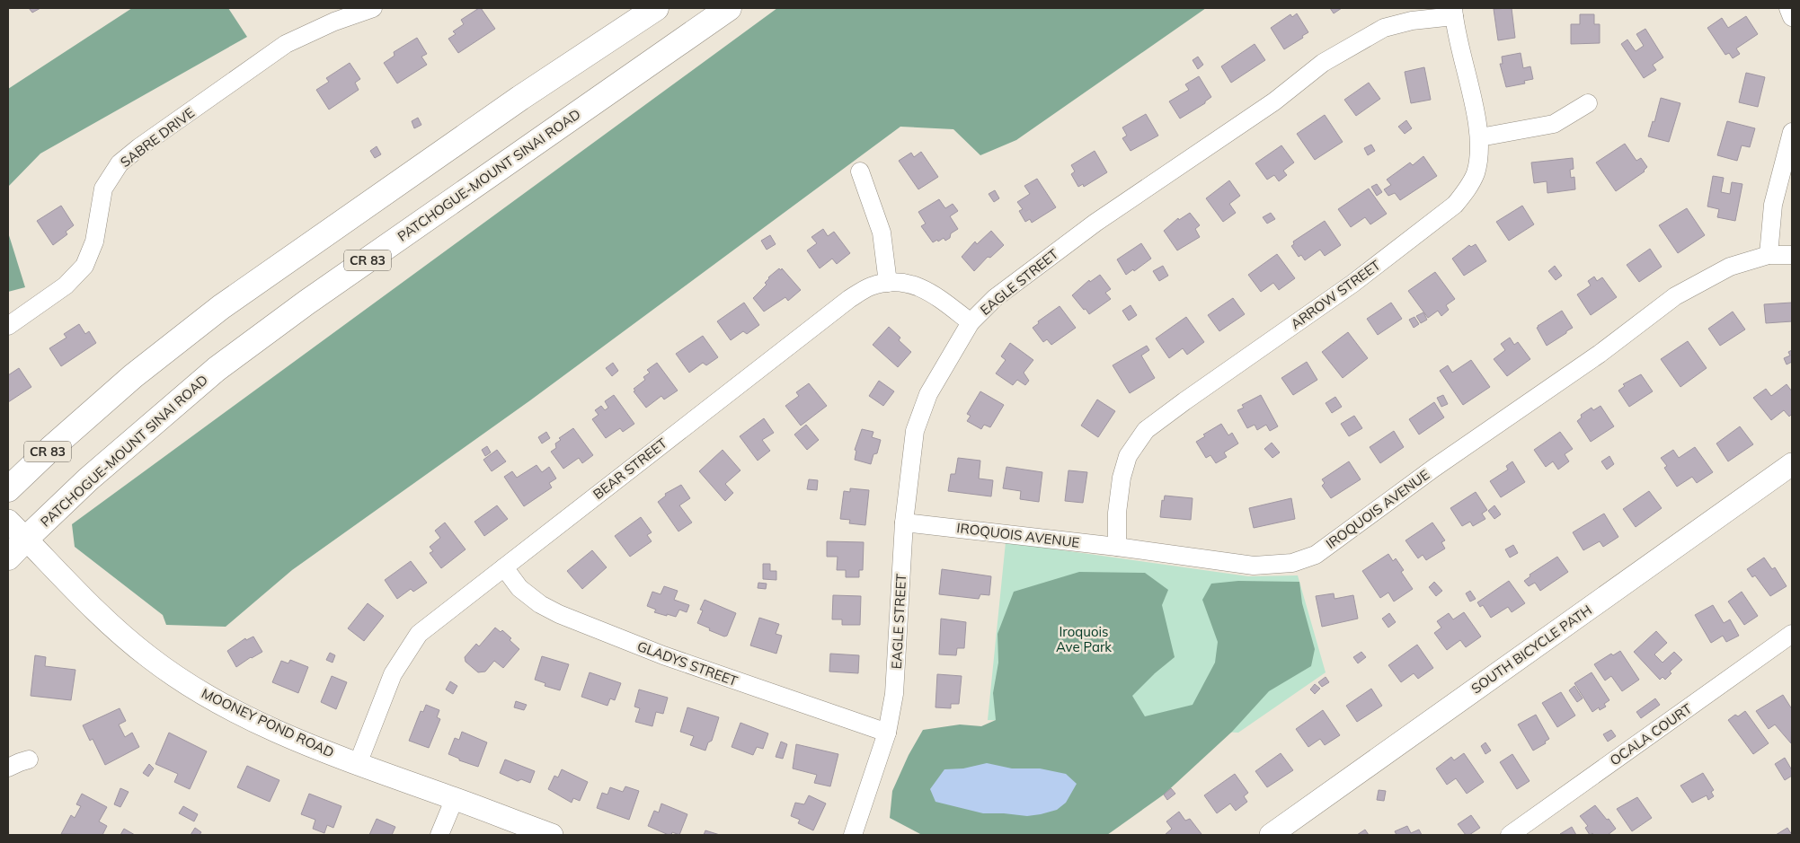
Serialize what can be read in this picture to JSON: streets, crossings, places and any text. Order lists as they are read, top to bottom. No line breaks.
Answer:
{"streets":{"highway":["PATCHOGUE-MOUNT SINAI ROAD","CR 83"],"street":["SABRE DRIVE","EAGLE STREET","ARROW STREET","BEAR STREET","IROQUOIS AVENUE","SOUTH BICYCLE PATH","GLADYS STREET","MOONEY POND ROAD","OCALA COURT"]},"crossings":[["PATCHOGUE-MOUNT SINAI ROAD","MOONEY POND ROAD"],["EAGLE STREET","ARROW STREET"],["EAGLE STREET","BEAR STREET"],["EAGLE STREET","IROQUOIS AVENUE"],["EAGLE STREET","GLADYS STREET"],["ARROW STREET","IROQUOIS AVENUE"],["BEAR STREET","GLADYS STREET"],["BEAR STREET","MOONEY POND ROAD"]],"parks":["Iroquois Ave Park"]}
